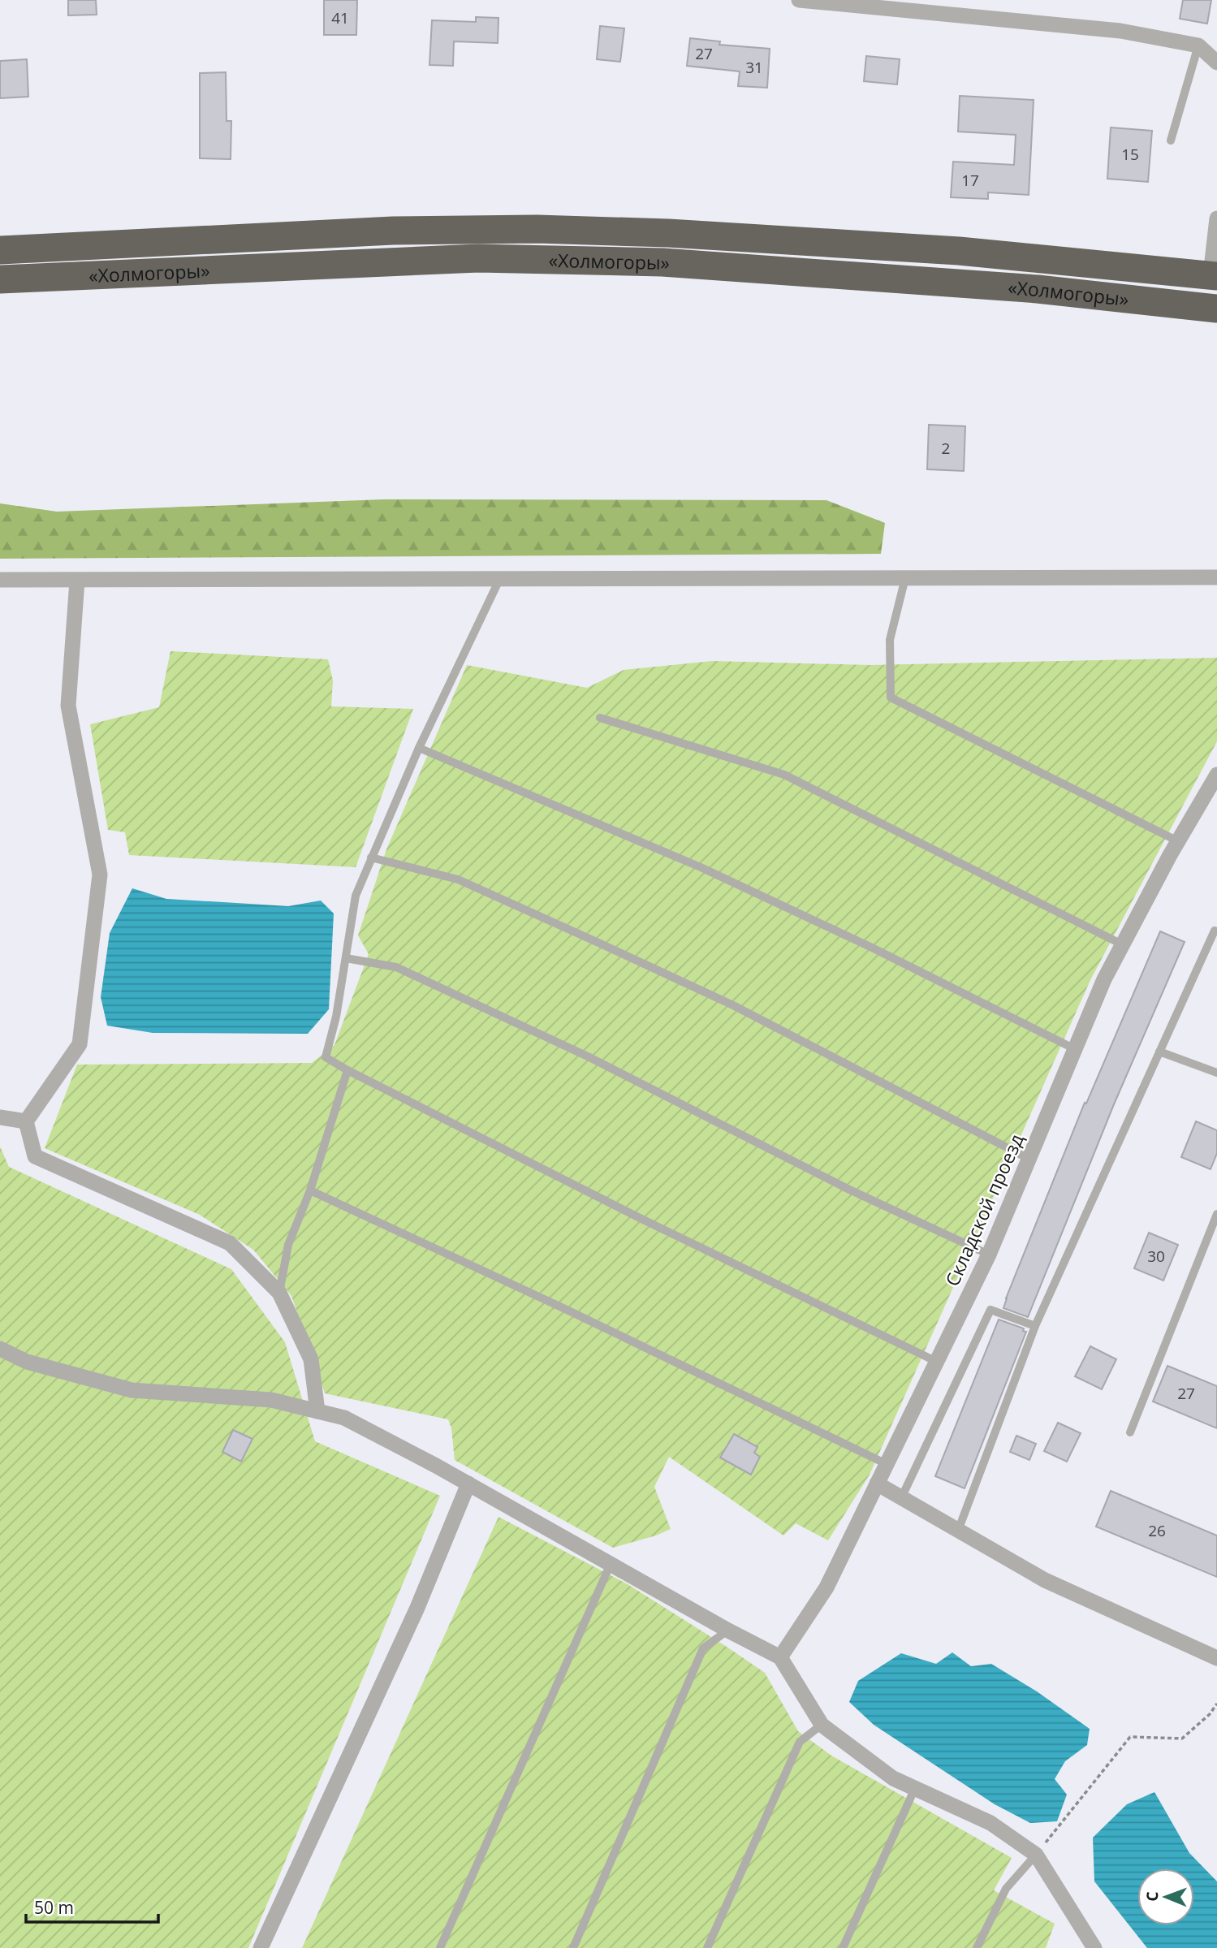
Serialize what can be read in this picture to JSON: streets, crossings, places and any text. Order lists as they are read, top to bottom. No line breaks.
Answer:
{"streets":{"highway":["«Холмогоры»"],"street":["Складской проезд"]},"house_numbers":["41","27","31","15","17","2","30","27","26"],"scale_bar":"50 m","north":"left"}
